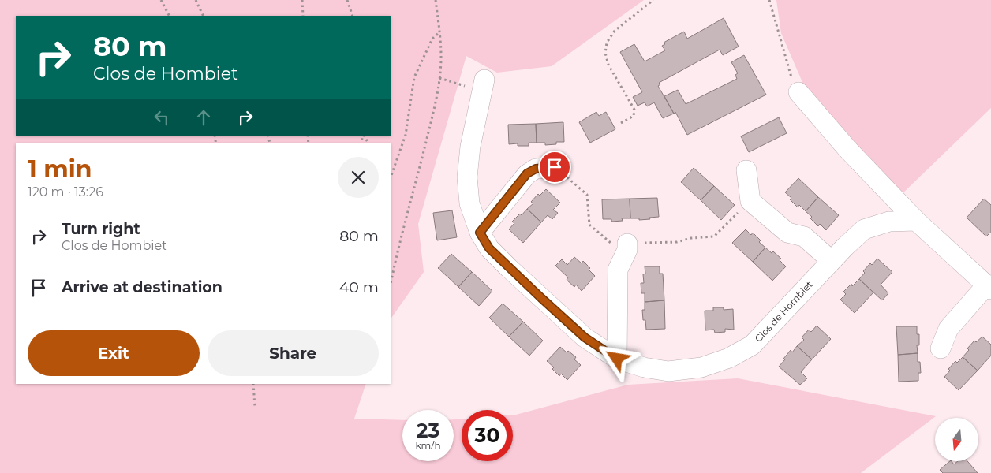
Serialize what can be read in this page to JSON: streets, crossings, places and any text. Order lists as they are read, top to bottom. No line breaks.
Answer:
{"streets":{"street":["Clos de Hombiet"]},"north":"bottom","page":{"turn":["80 m","Clos de Hombiet"],"heading":["1 min","120 m · 13:26"],"list":[{"name":"Turn right","note":"Clos de Hombiet","value":"80 m"},{"name":"Arrive at destination","value":"40 m"}],"buttons":["Exit","Share"],"speed":"23 km/h","limit":"30"}}
